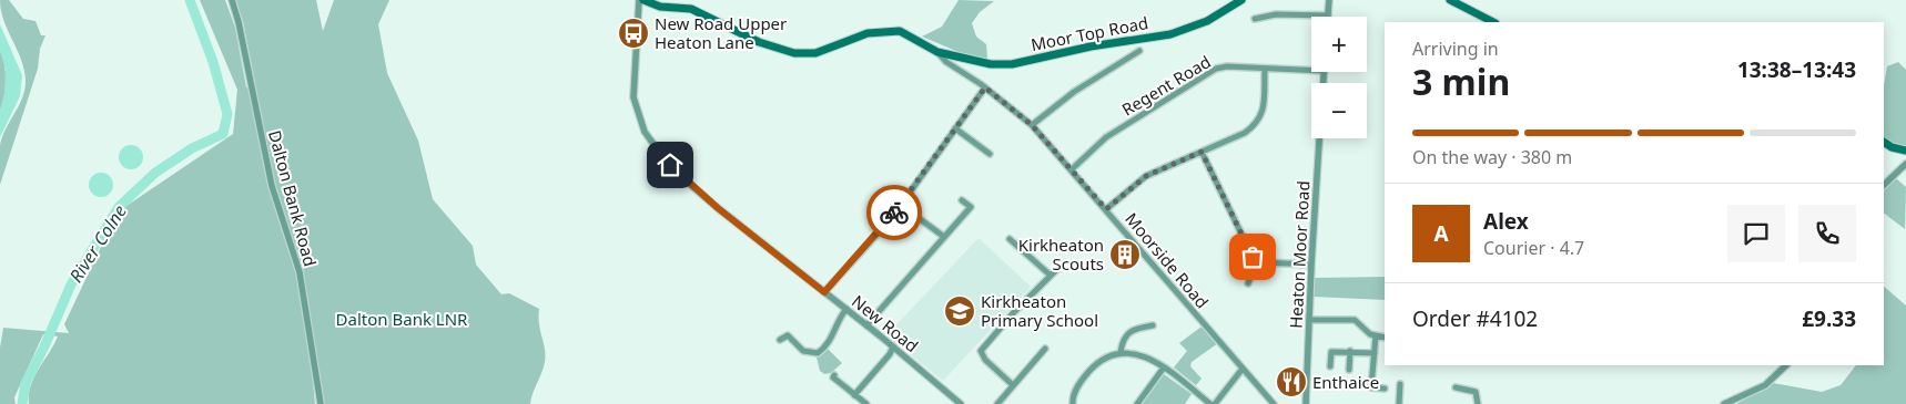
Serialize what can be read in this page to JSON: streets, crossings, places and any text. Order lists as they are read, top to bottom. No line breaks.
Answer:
{"streets":{"main road":["Moor Top Road"],"street":["Regent Road","Dalton Bank Road","Heaton Moor Road","Moorside Road","New Road"]},"crossings":[["Moor Top Road","Moorside Road"],["Regent Road","Moorside Road"]],"water":["River Colne"],"parks":["Dalton Bank LNR"],"places":{"bus stop":["New Road Upper Heaton Lane"],"building":["Kirkheaton Scouts"],"school or university":["Kirkheaton Primary School"],"restaurant":["Enthaice"]},"page":{"map_buttons":["+","−"],"heading":["3 min","Arriving in","13:38–13:43"],"panel":["Alex","Courier · 4.7","Order #4102","£9.33"],"bar":"On the way · 380 m","round":"A"}}
